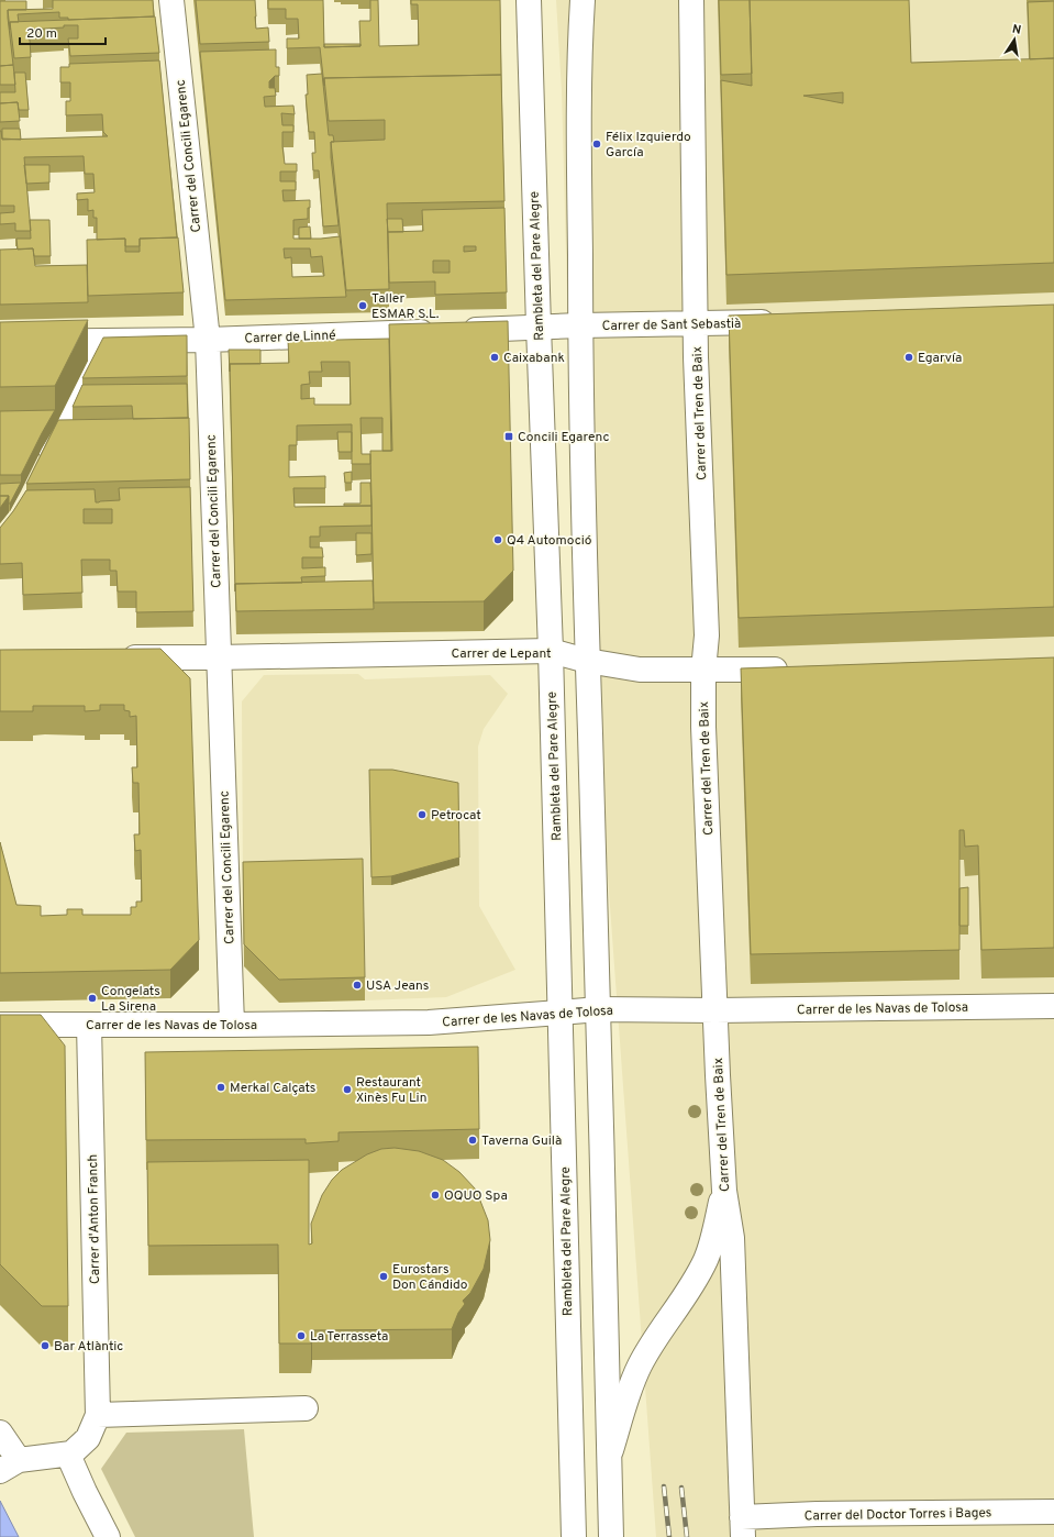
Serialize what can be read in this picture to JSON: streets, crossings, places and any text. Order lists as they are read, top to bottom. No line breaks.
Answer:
{"streets":{"street":["Carrer del Concili Egarenc","Rambleta del Pare Alegre","Carrer de Sant Sebastià","Carrer de Linné","Carrer del Tren de Baix","Carrer de Lepant","Carrer de les Navas de Tolosa","Carrer d'Anton Franch","Carrer del Doctor Torres i Bages"]},"crossings":[["Carrer del Concili Egarenc","Carrer de Linné"],["Carrer del Concili Egarenc","Carrer de Lepant"],["Carrer del Concili Egarenc","Carrer de les Navas de Tolosa"],["Rambleta del Pare Alegre","Carrer de Linné"],["Rambleta del Pare Alegre","Carrer de Lepant"],["Rambleta del Pare Alegre","Carrer de les Navas de Tolosa"],["Carrer de Sant Sebastià","Carrer de Linné"],["Carrer de Sant Sebastià","Carrer del Tren de Baix"],["Carrer del Tren de Baix","Carrer de Lepant"],["Carrer del Tren de Baix","Carrer de les Navas de Tolosa"],["Carrer del Tren de Baix","Carrer del Doctor Torres i Bages"],["Carrer de les Navas de Tolosa","Carrer d'Anton Franch"]],"places":{"other":["Félix Izquierdo García","Taller ESMAR S.L.","Caixabank","Egarvía","Q4 Automoció","Petrocat","USA Jeans","Congelats La Sirena","Merkal Calçats","Restaurant Xinès Fu Lin","Taverna Guilà","OQUO Spa","Eurostars Don Cándido","La Terrasseta","Bar Atlàntic"],"transit":["Concili Egarenc"]},"scale_bar":"20 m","north":"top"}
